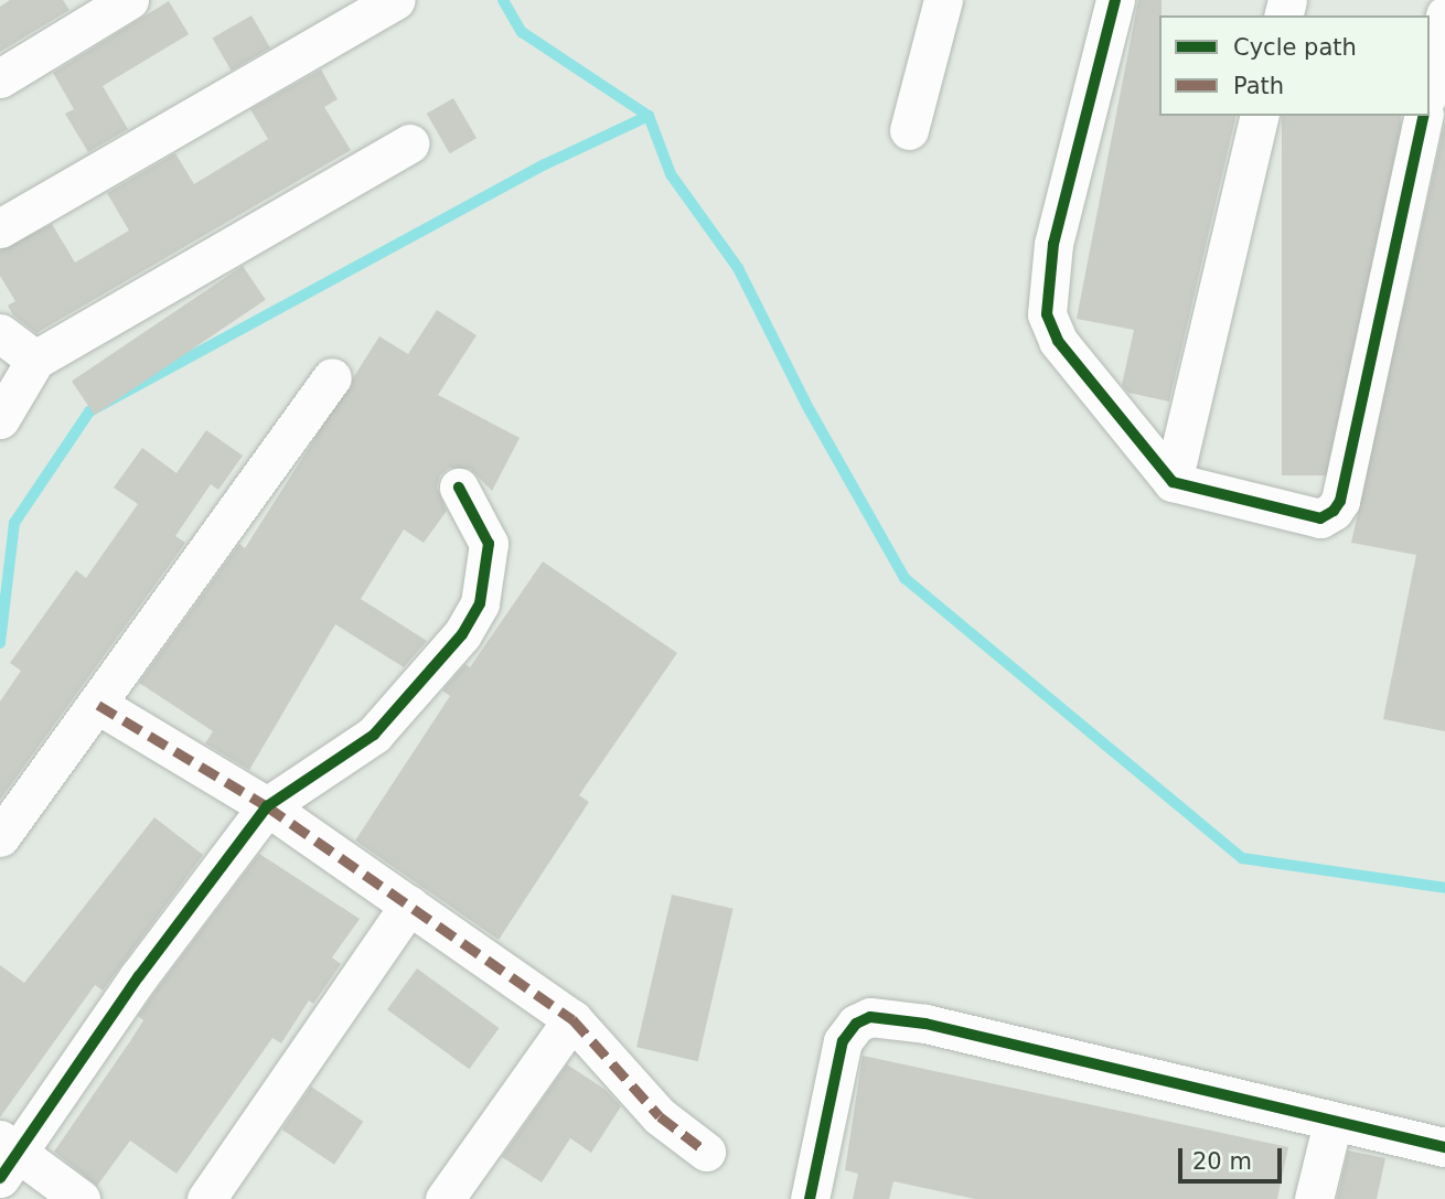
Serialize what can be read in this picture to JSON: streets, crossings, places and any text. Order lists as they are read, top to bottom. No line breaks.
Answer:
{"legend":["Cycle path","Path"],"scale_bar":"20 m"}
